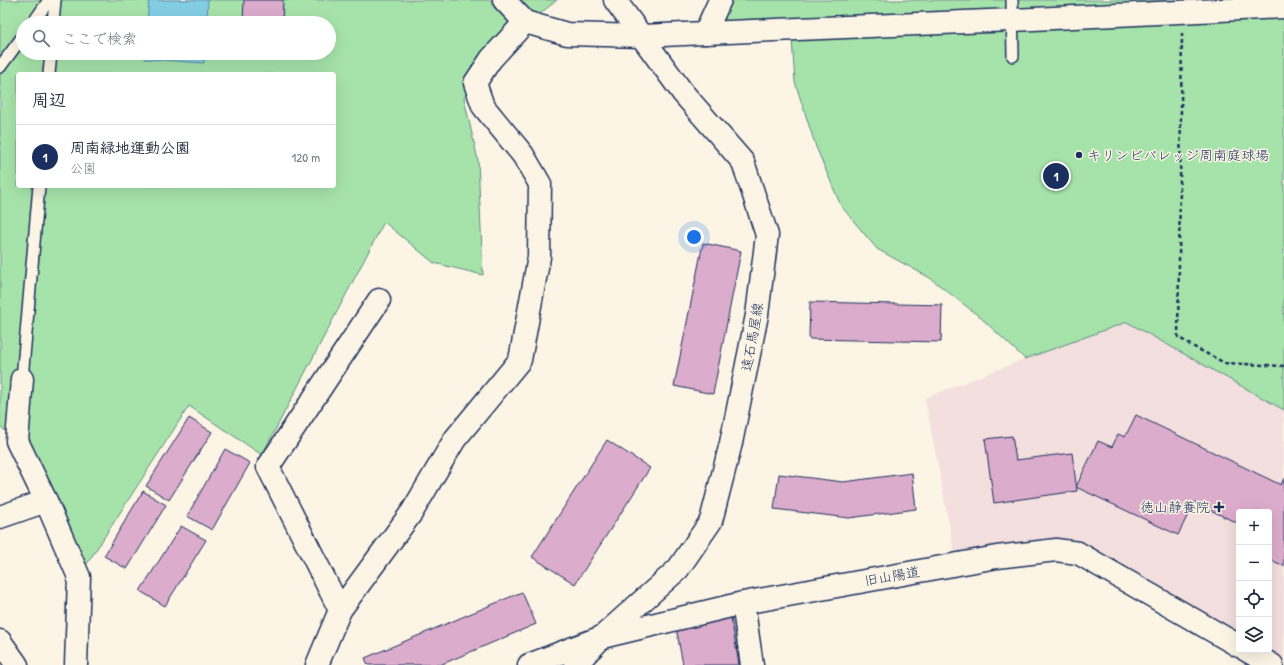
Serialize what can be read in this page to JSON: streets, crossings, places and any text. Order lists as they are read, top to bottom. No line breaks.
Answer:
{"streets":{"street":["遠石馬屋線","旧山陽道"]},"crossings":[["遠石馬屋線","旧山陽道"]],"places":{"other":["キリンビバレッジ周南庭球場"],"health":["徳山静養院"]},"page":{"search":"ここで検索","heading":"周辺","list":[{"mark":"1","name":"周南緑地運動公園","note":"公園","value":"120 m"}],"pins":"1","map_buttons":["+","−"]}}
